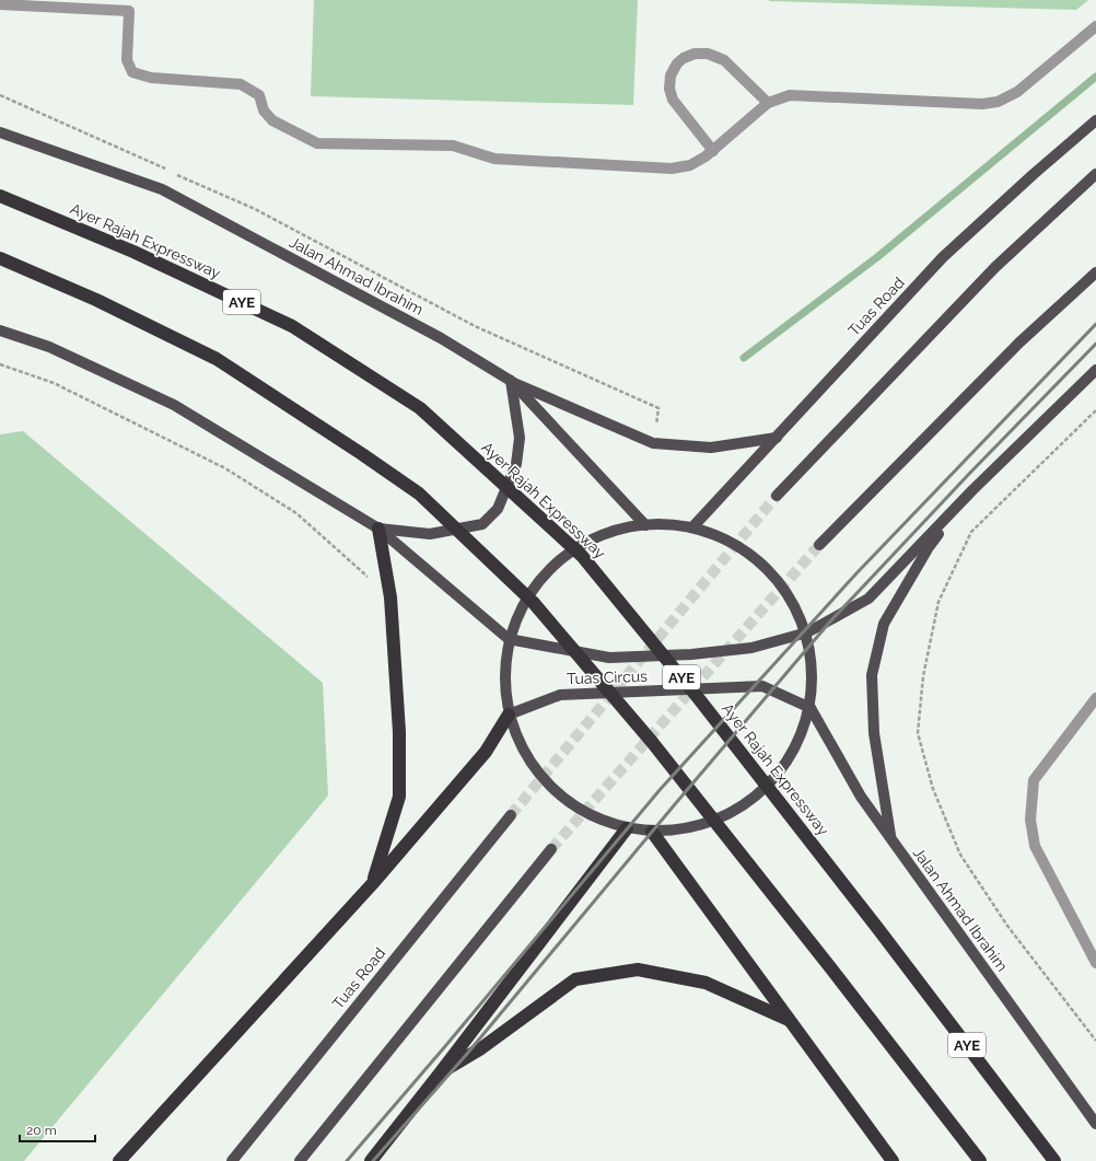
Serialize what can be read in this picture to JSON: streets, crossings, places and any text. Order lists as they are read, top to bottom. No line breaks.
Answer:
{"streets":{"highway":["Ayer Rajah Expressway","AYE"],"main road":["Jalan Ahmad Ibrahim","Tuas Road","Tuas Circus"]},"crossings":[["Jalan Ahmad Ibrahim","Tuas Circus"]],"scale_bar":"20 m"}
